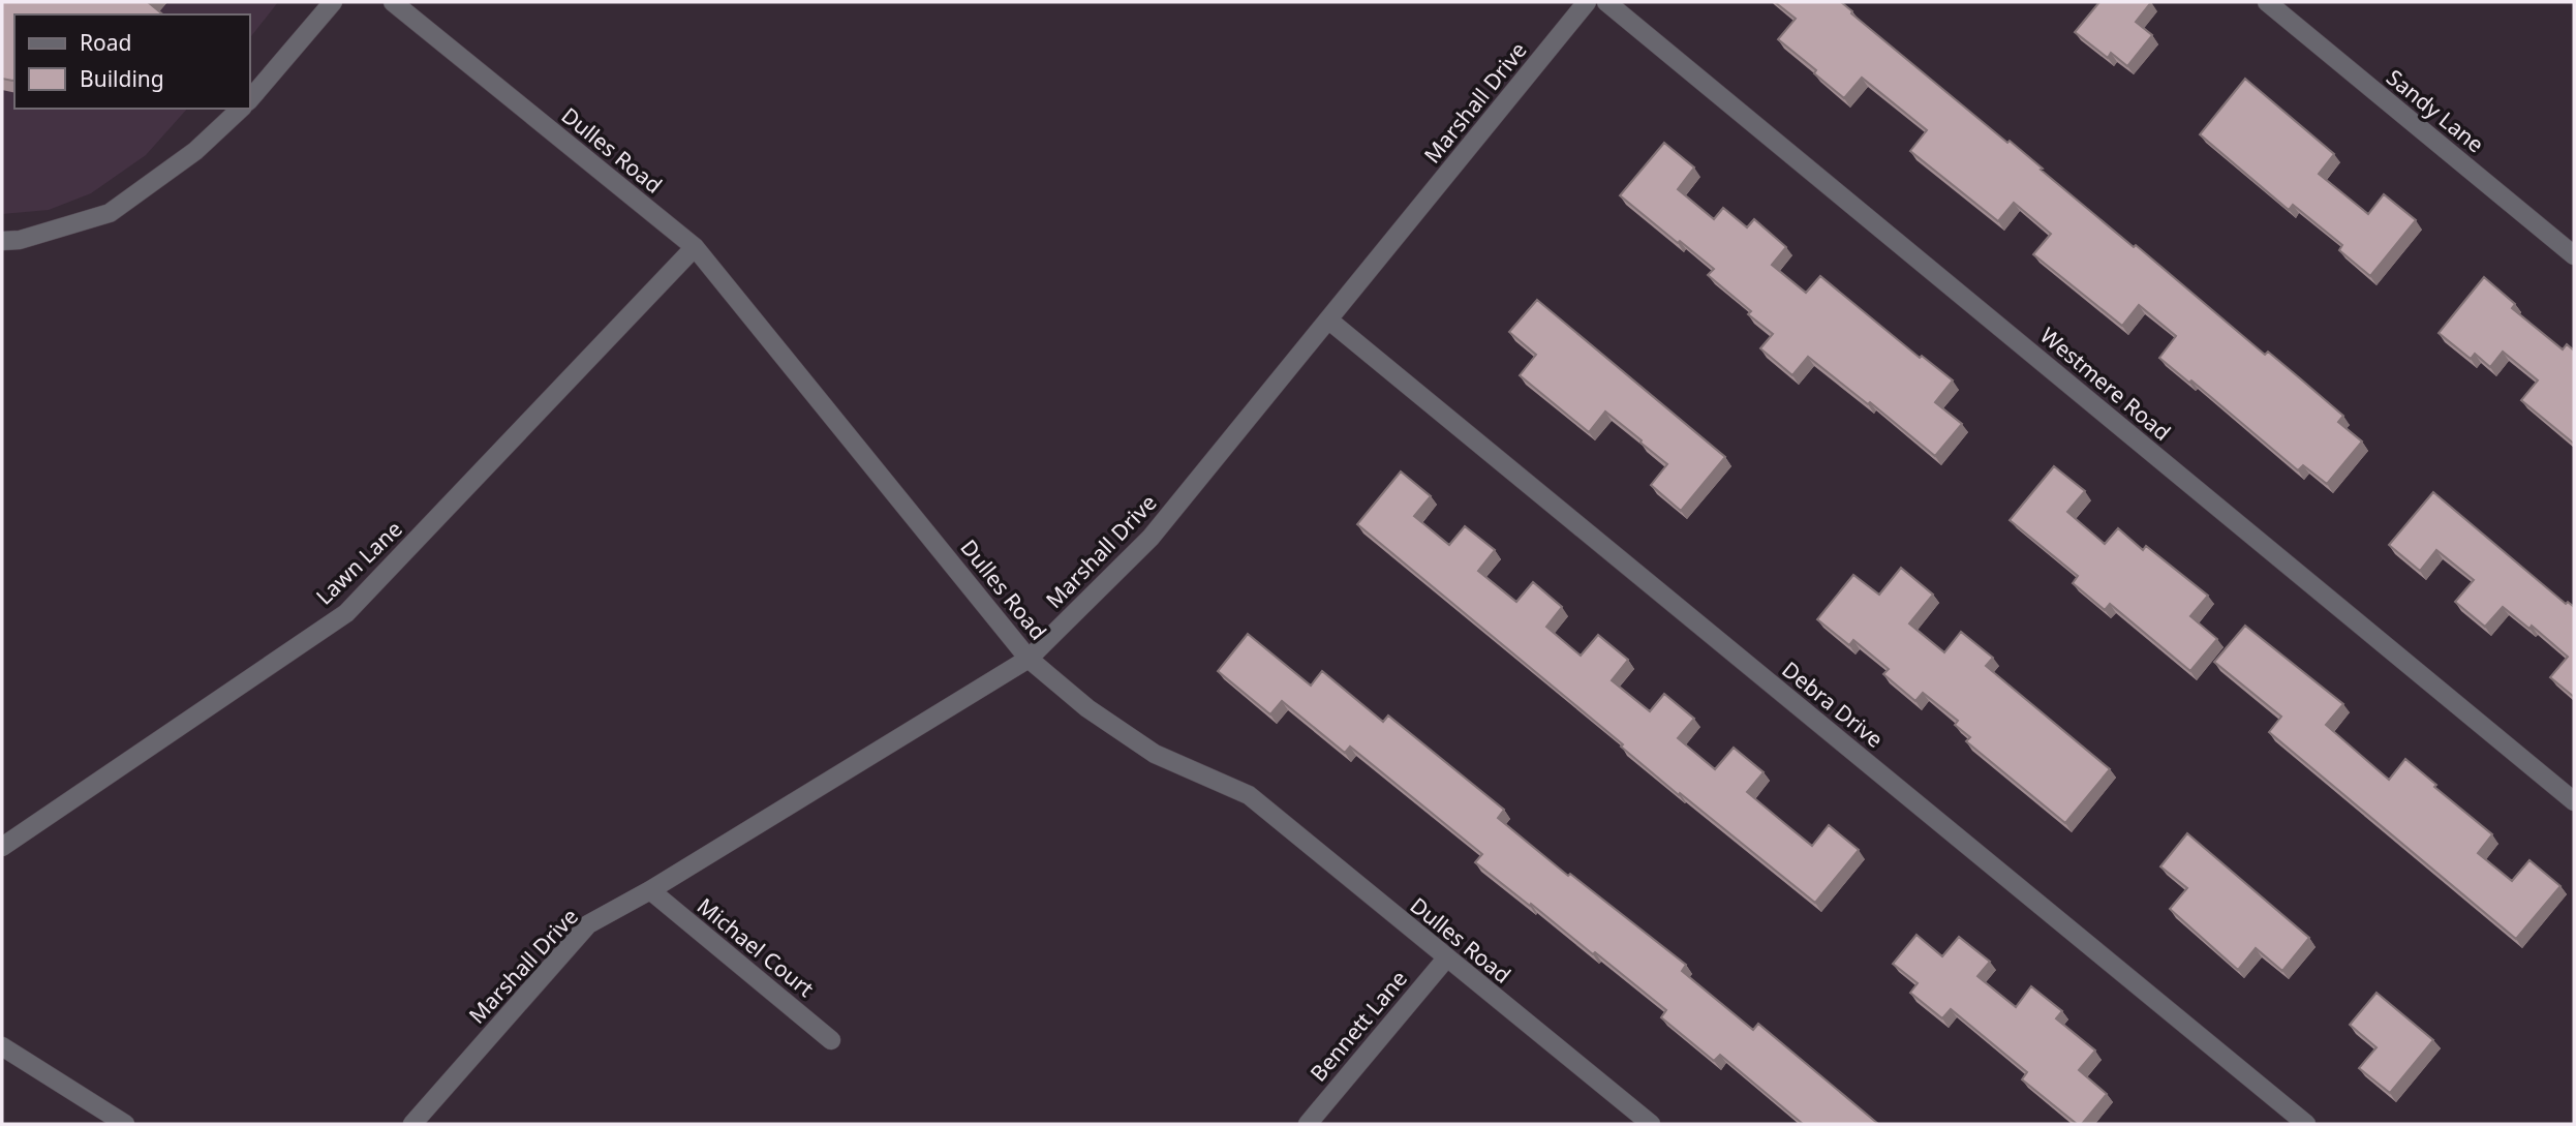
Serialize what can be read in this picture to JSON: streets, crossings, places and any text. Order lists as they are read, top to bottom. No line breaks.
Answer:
{"streets":{"street":["Marshall Drive","Sandy Lane","Dulles Road","Westmere Road","Lawn Lane","Debra Drive","Michael Court","Bennett Lane"]},"crossings":[["Marshall Drive","Dulles Road"],["Marshall Drive","Debra Drive"],["Marshall Drive","Michael Court"],["Dulles Road","Lawn Lane"],["Dulles Road","Bennett Lane"]],"legend":["Road","Building"]}
